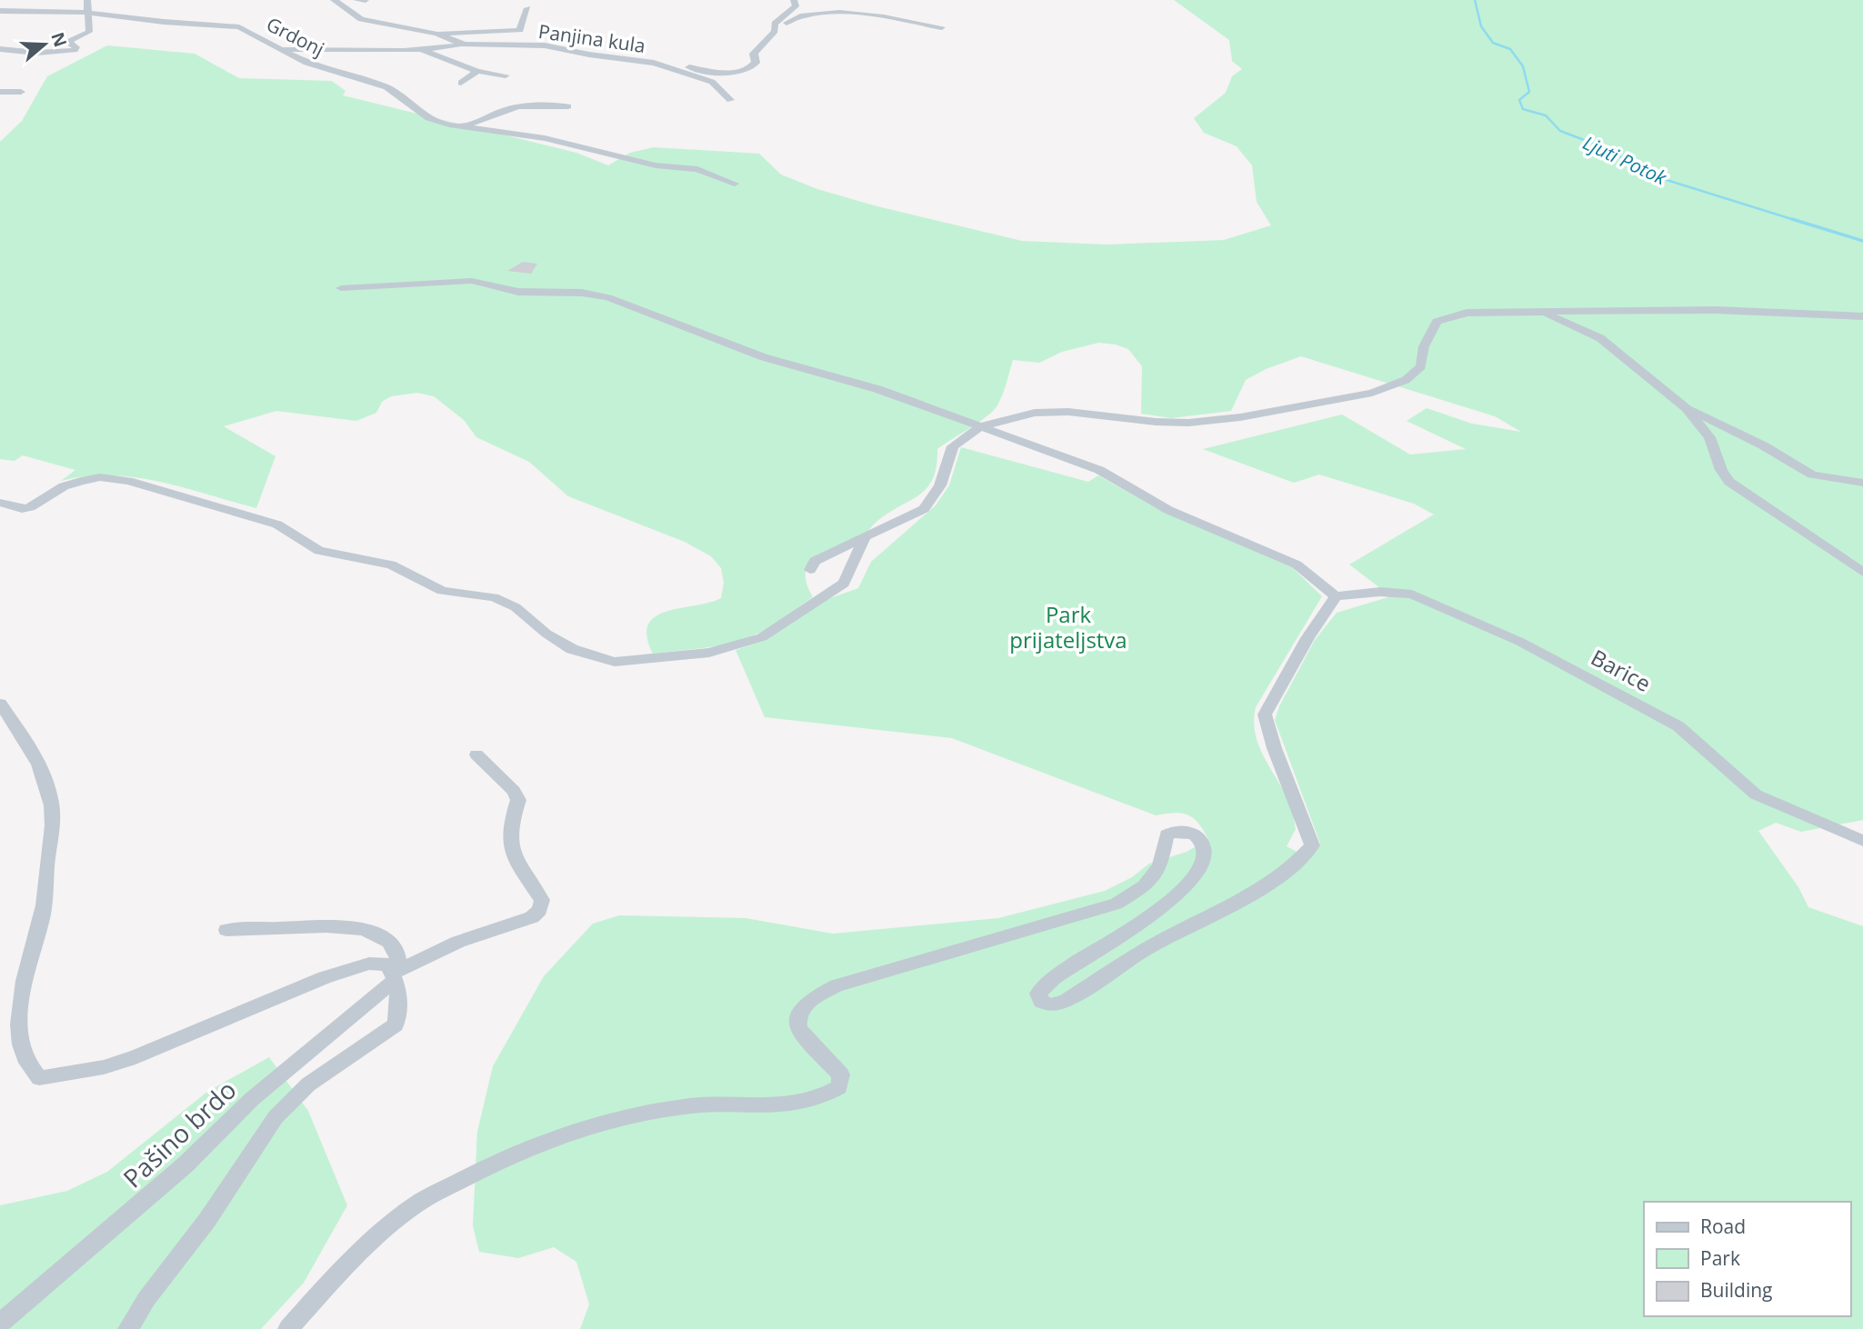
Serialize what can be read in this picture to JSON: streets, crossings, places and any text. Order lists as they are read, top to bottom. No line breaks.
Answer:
{"streets":{"street":["Grdonj","Panjina kula","Barice","Pašino brdo"]},"water":["Ljuti Potok"],"parks":["Park prijateljstva"],"legend":["Road","Park","Building"],"north":"right"}
